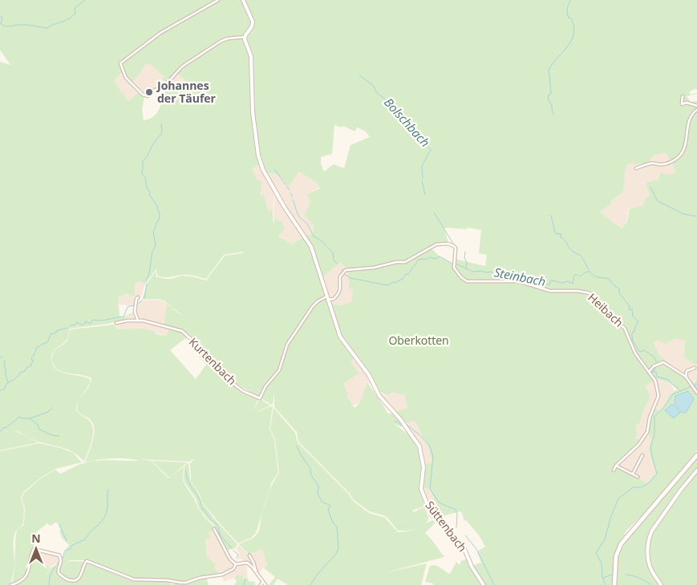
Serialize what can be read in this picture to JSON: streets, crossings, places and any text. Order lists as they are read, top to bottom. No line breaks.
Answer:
{"streets":{"street":["Heibach","Kurtenbach","Süttenbach"]},"crossings":[["Heibach","Kurtenbach"],["Heibach","Süttenbach"],["Kurtenbach","Süttenbach"]],"water":["Bolschbach","Steinbach"],"parks":["Oberkotten"],"places":["Johannes der Täufer"],"north":"top"}
